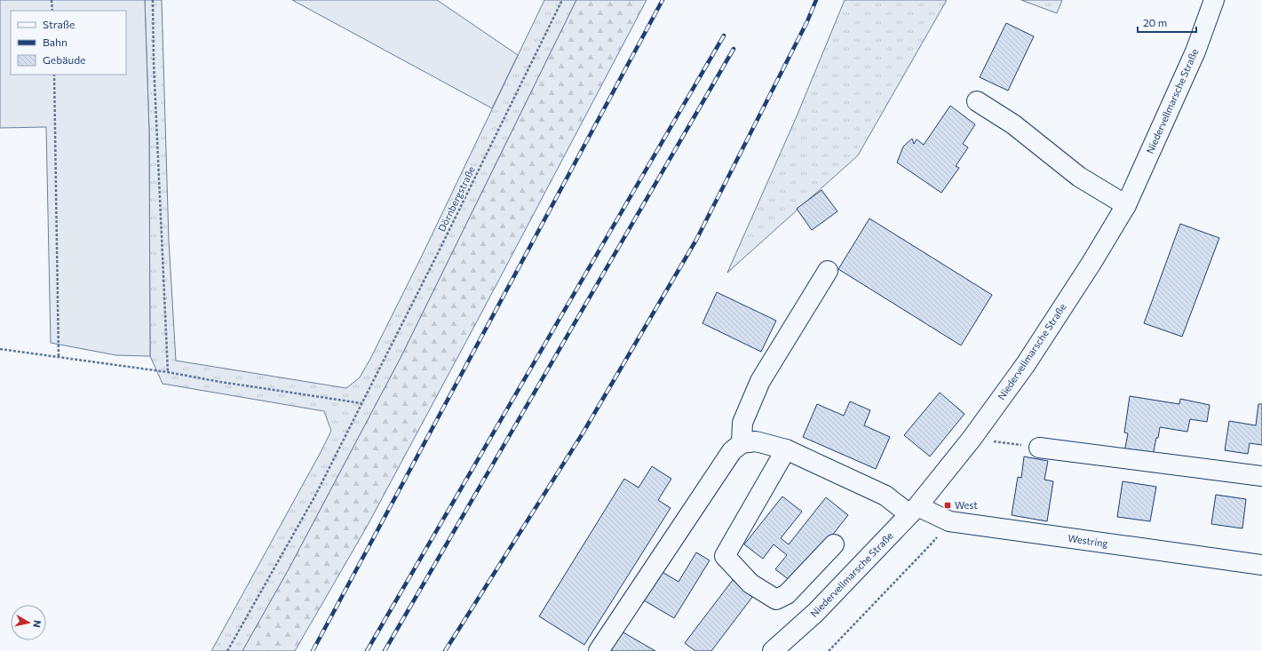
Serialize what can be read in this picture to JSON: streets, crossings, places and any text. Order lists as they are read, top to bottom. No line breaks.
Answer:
{"streets":{"main road":["Niedervellmarsche Straße","Westring"],"path":["Dörnbergstraße"]},"crossings":[["Niedervellmarsche Straße","Westring"]],"places":{"transit":["West"]},"legend":["Straße","Bahn","Gebäude"],"scale_bar":"20 m","north":"right"}
